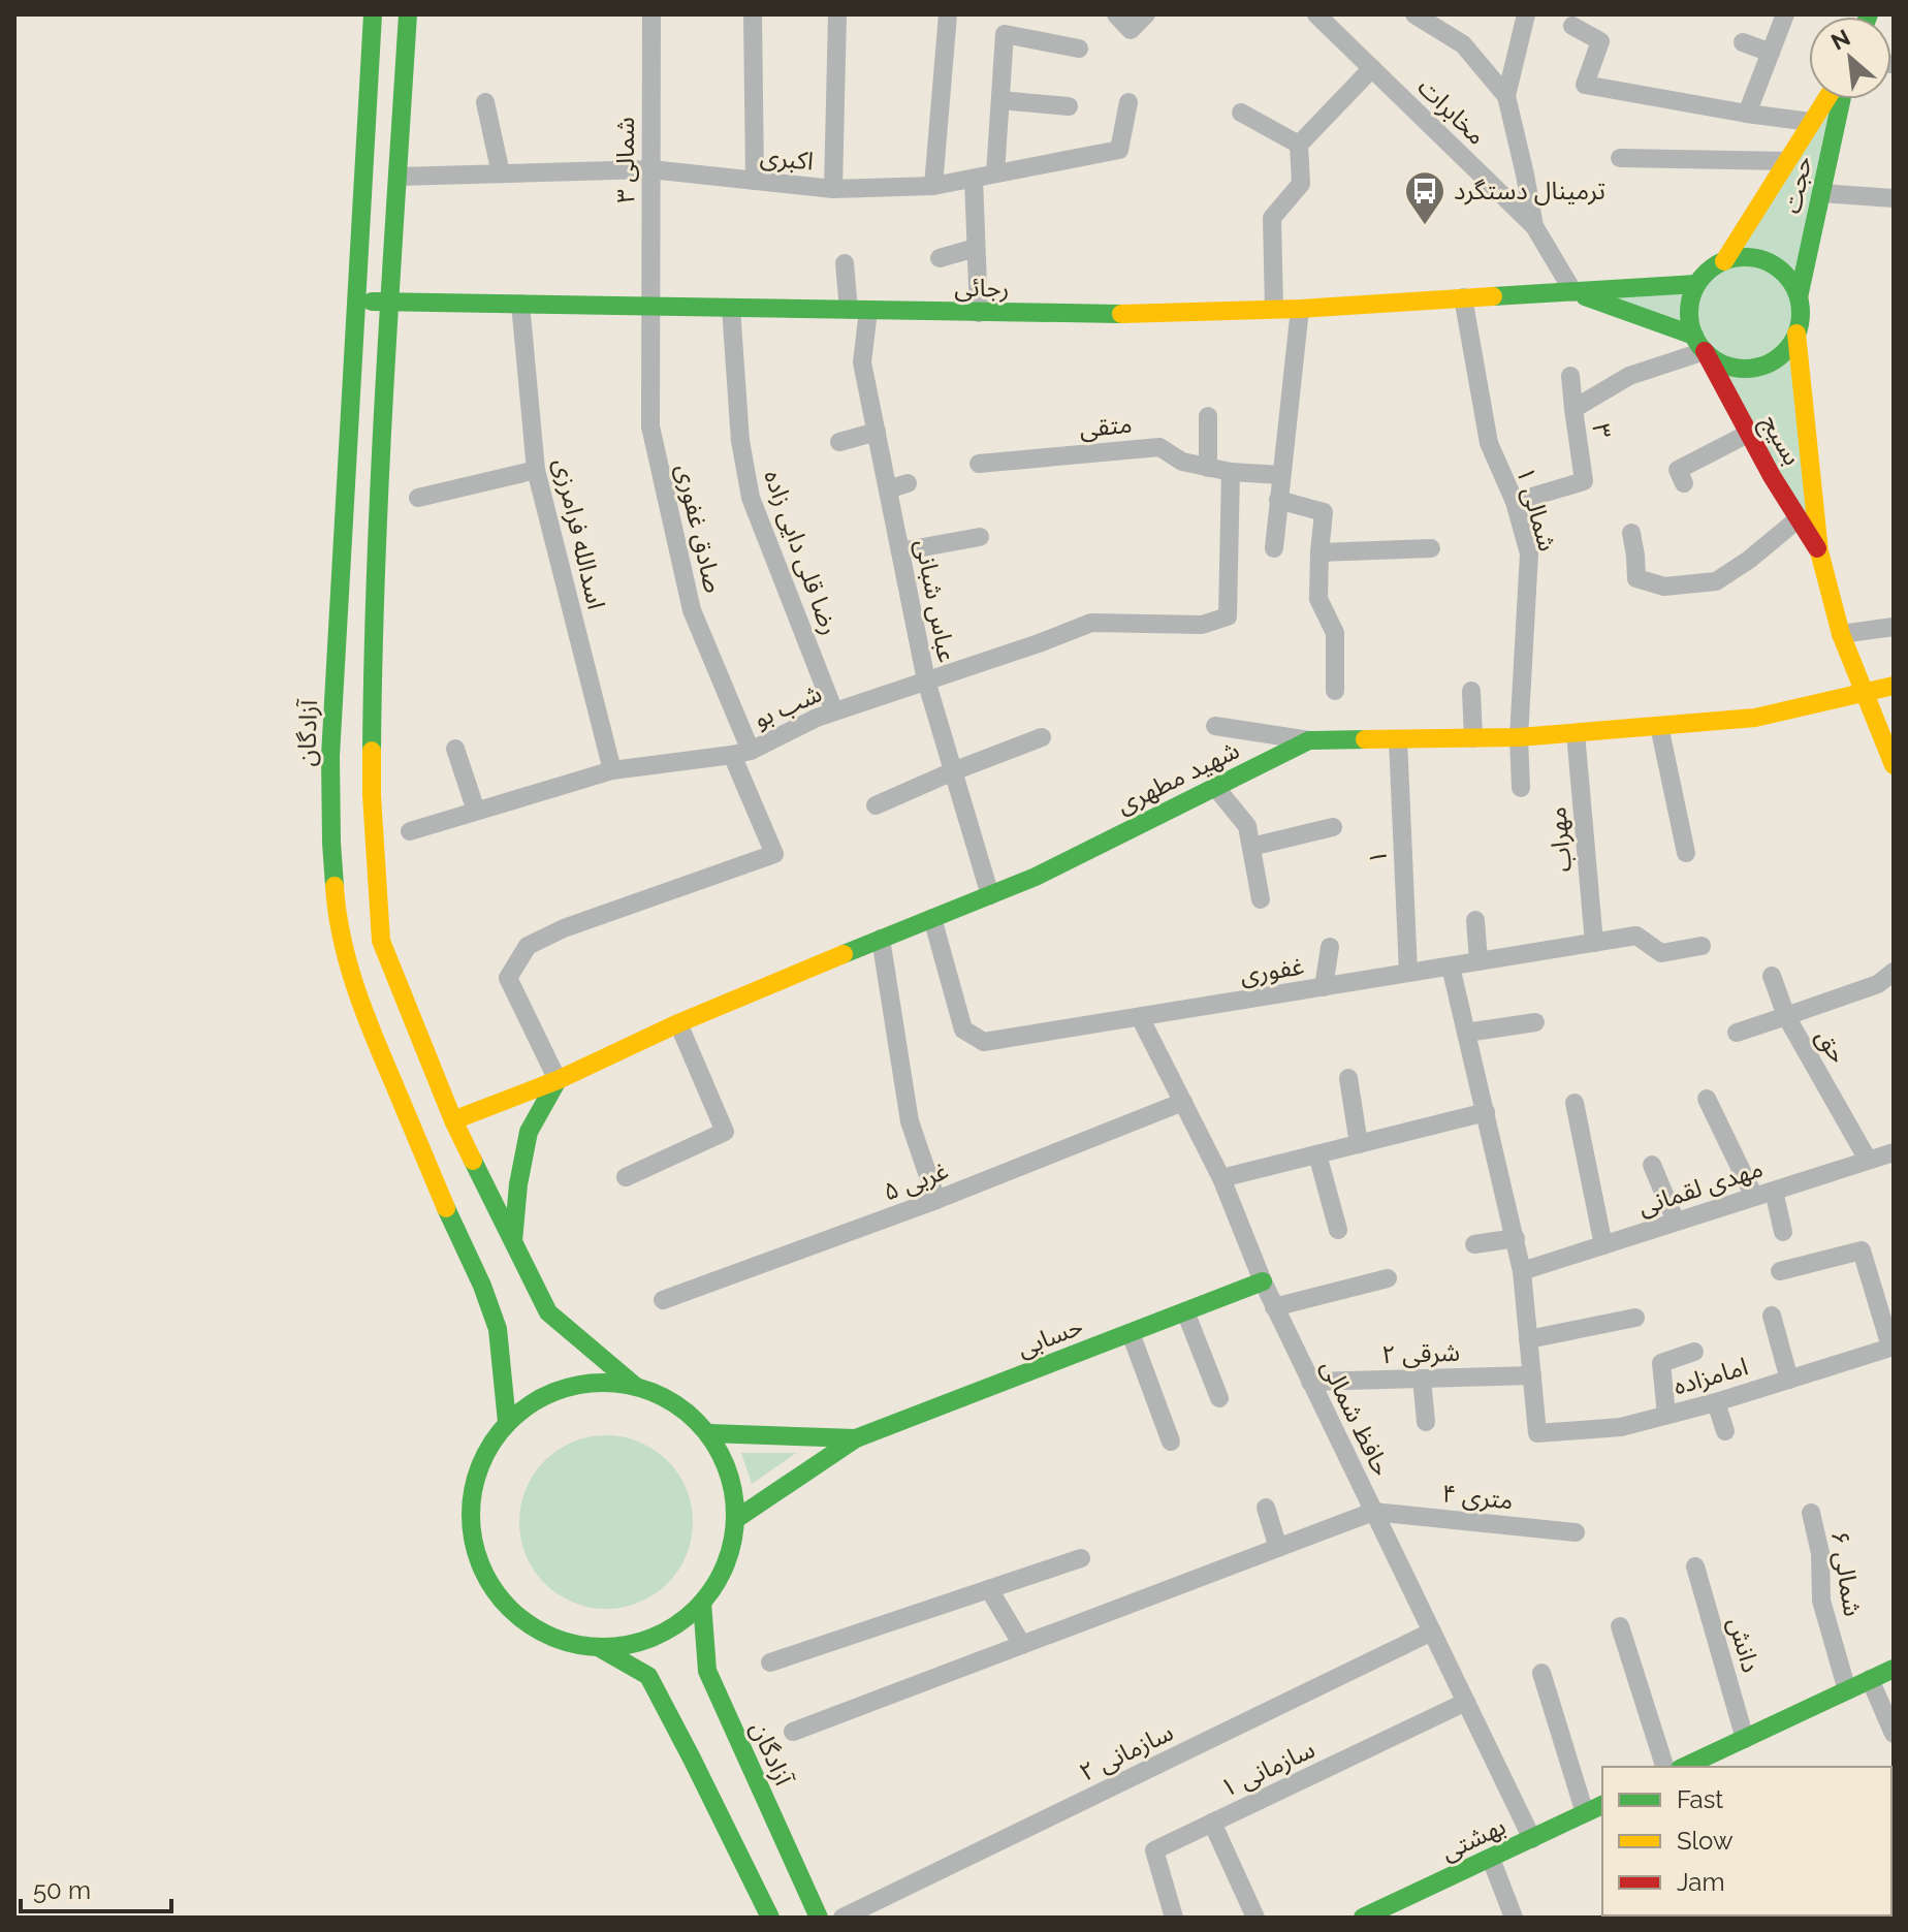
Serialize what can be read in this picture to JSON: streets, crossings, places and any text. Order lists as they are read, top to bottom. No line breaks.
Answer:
{"streets":{"street":["مخابرات","اکبری","۳ شمالی","حجت","رجائی","متقی","۳","بسیج","۱ شمالی","صادق غفوری","اسدالله فرامرزی","رضا قلی دایی زاده","عباس شبانی","شب بو","آزادگان","شهید مطهری","مهراب","۱","غفوری","حق","۵ غربی","مهدی لقمانی","حسابی","۲ شرقی","امامزاده","حافظ شمالی","۴ متری","شمالی ۶","دانش","سازمانی ۲","سازمانی ۱","بهشتی"]},"crossings":[["مخابرات","رجائی"],["اکبری","۳ شمالی"],["۳ شمالی","رجائی"],["۳ شمالی","صادق غفوری"],["حجت","رجائی"],["حجت","۳"],["حجت","بسیج"],["رجائی","۳"],["رجائی","بسیج"],["رجائی","۱ شمالی"],["رجائی","صادق غفوری"],["رجائی","اسدالله فرامرزی"],["رجائی","رضا قلی دایی زاده"],["رجائی","عباس شبانی"],["رجائی","آزادگان"],["متقی","شب بو"],["۳","بسیج"],["۳","۱ شمالی"],["بسیج","شهید مطهری"],["۱ شمالی","شهید مطهری"],["صادق غفوری","شب بو"],["رضا قلی دایی زاده","شب بو"],["عباس شبانی","شب بو"],["عباس شبانی","شهید مطهری"],["شب بو","شهید مطهری"],["آزادگان","حسابی"],["شهید مطهری","مهراب"],["شهید مطهری","۱"],["شهید مطهری","غفوری"],["مهراب","غفوری"],["۱","غفوری"],["غفوری","حافظ شمالی"],["حق","مهدی لقمانی"],["۵ غربی","حافظ شمالی"],["حسابی","حافظ شمالی"],["۲ شرقی","امامزاده"],["۲ شرقی","حافظ شمالی"],["حافظ شمالی","۴ متری"],["حافظ شمالی","سازمانی ۲"],["حافظ شمالی","سازمانی ۱"],["حافظ شمالی","بهشتی"]],"places":{"bus stop":["ترمینال دستگرد"]},"legend":["Fast","Slow","Jam"],"scale_bar":"50 m","north":"top left"}
